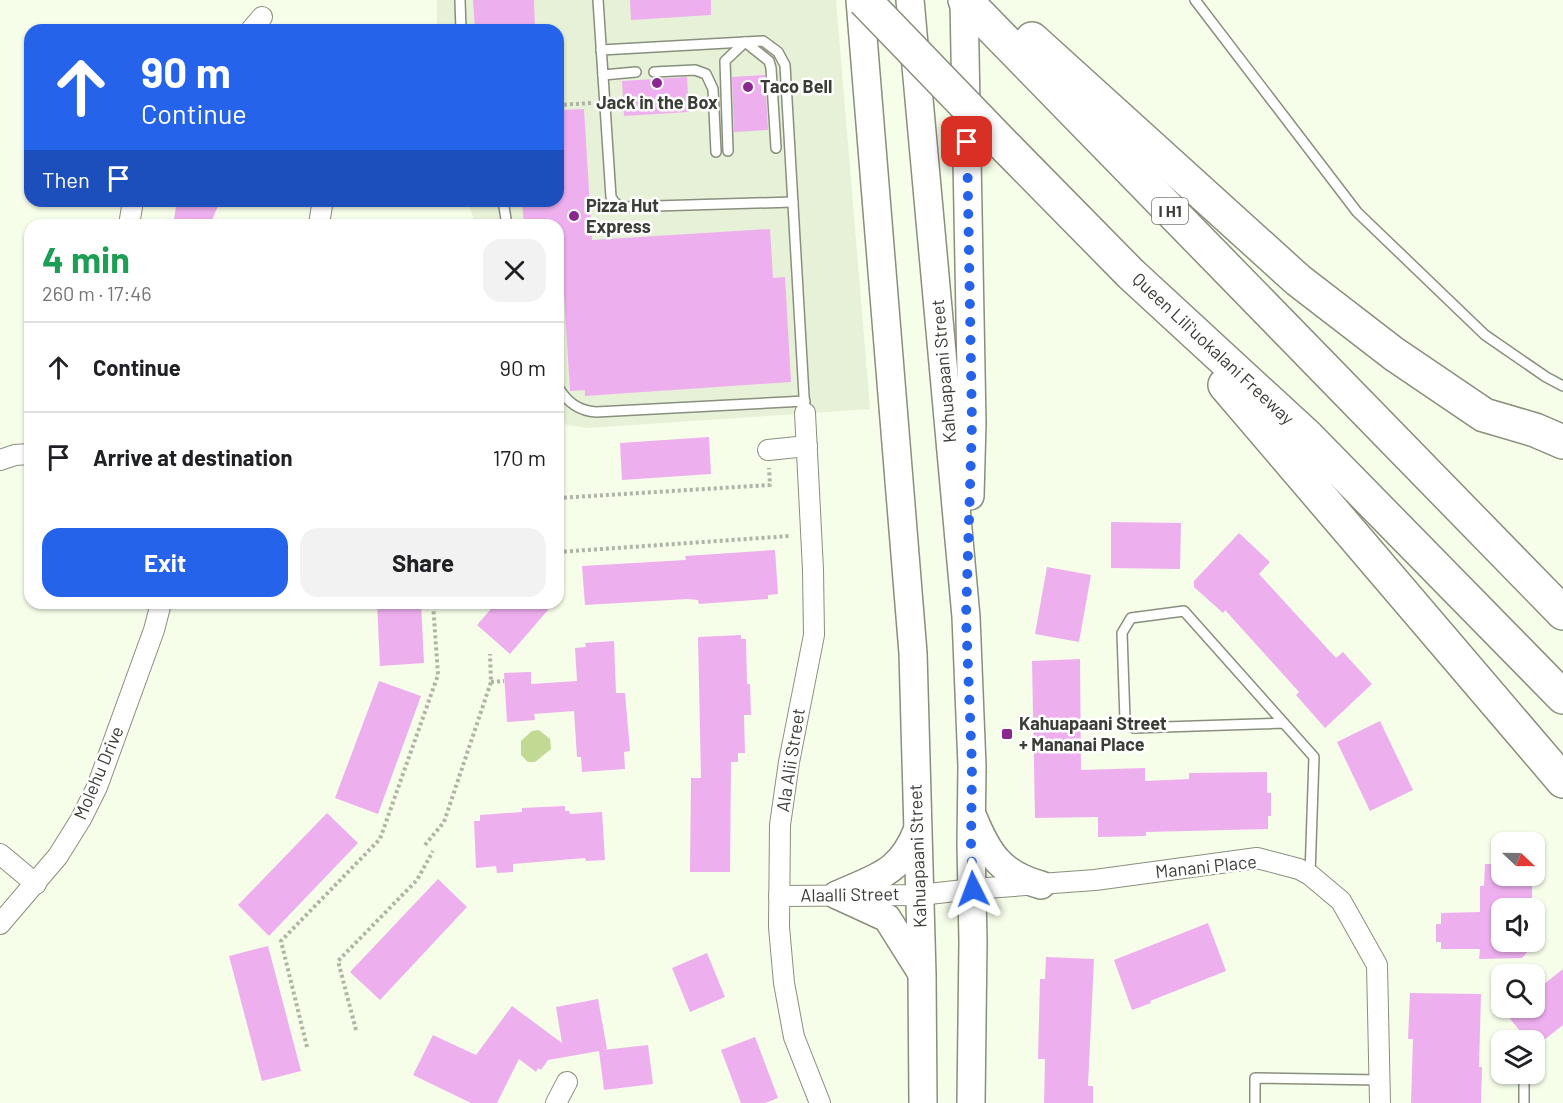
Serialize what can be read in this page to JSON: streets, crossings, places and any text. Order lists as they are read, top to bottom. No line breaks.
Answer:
{"streets":{"highway":["I H1","Queen Liliʻuokalani Freeway"],"main road":["Kahuapaani Street"],"street":["Ala Alii Street","Molehu Drive","Manani Place","Alaalli Street"]},"crossings":[["Queen Liliʻuokalani Freeway","Kahuapaani Street"],["Kahuapaani Street","Manani Place"],["Kahuapaani Street","Alaalli Street"],["Ala Alii Street","Alaalli Street"],["Manani Place","Alaalli Street"]],"places":{"other":["Jack in the Box","Taco Bell","Pizza Hut Express"],"transit":["Kahuapaani Street + Mananai Place"]},"north":"right","page":{"turn":["90 m","Continue"],"then":"Then","heading":["4 min","260 m · 17:46"],"list":[{"name":"Continue","value":"90 m"},{"name":"Arrive at destination","value":"170 m"}],"buttons":["Exit","Share"]}}
